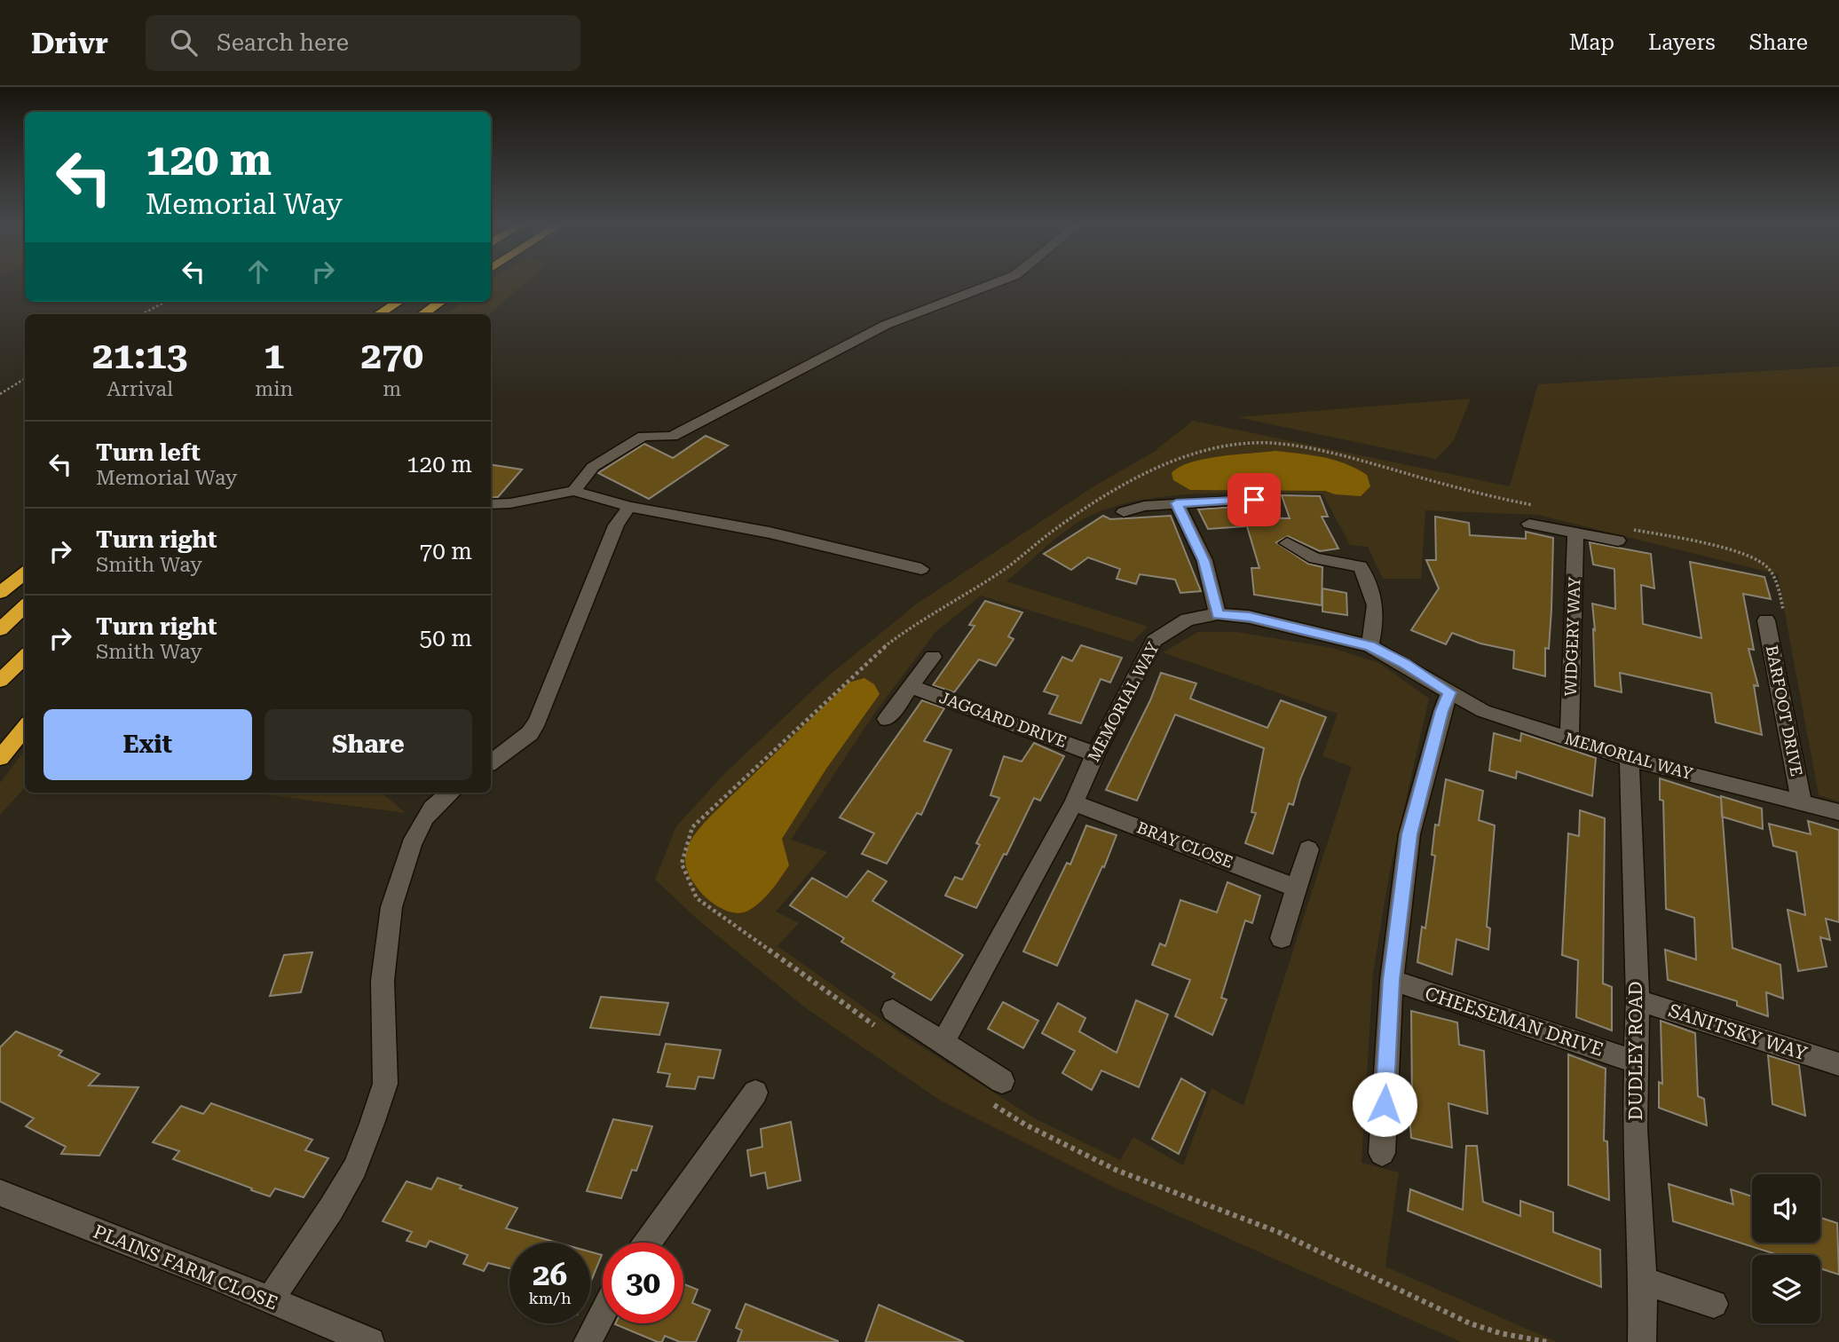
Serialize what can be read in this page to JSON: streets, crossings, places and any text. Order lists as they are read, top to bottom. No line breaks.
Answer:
{"streets":{"street":["WIDGERY WAY","MEMORIAL WAY","BARFOOT DRIVE","JAGGARD DRIVE","BRAY CLOSE","CHEESEMAN DRIVE","SANITSKY WAY","DUDLEY ROAD","PLAINS FARM CLOSE"]},"crossings":[["WIDGERY WAY","MEMORIAL WAY"],["MEMORIAL WAY","BARFOOT DRIVE"],["MEMORIAL WAY","JAGGARD DRIVE"],["MEMORIAL WAY","BRAY CLOSE"],["MEMORIAL WAY","DUDLEY ROAD"],["CHEESEMAN DRIVE","DUDLEY ROAD"],["SANITSKY WAY","DUDLEY ROAD"]],"page":{"header":"Drivr","search":"Search here","nav":["Map","Layers","Share"],"turn":["120 m","Memorial Way"],"eta":["21:13","Arrival","1","min","270","m"],"list":[{"name":"Turn left","note":"Memorial Way","value":"120 m"},{"name":"Turn right","note":"Smith Way","value":"70 m"},{"name":"Turn right","note":"Smith Way","value":"50 m"}],"buttons":["Exit","Share"],"speed":"26 km/h","limit":"30"}}
